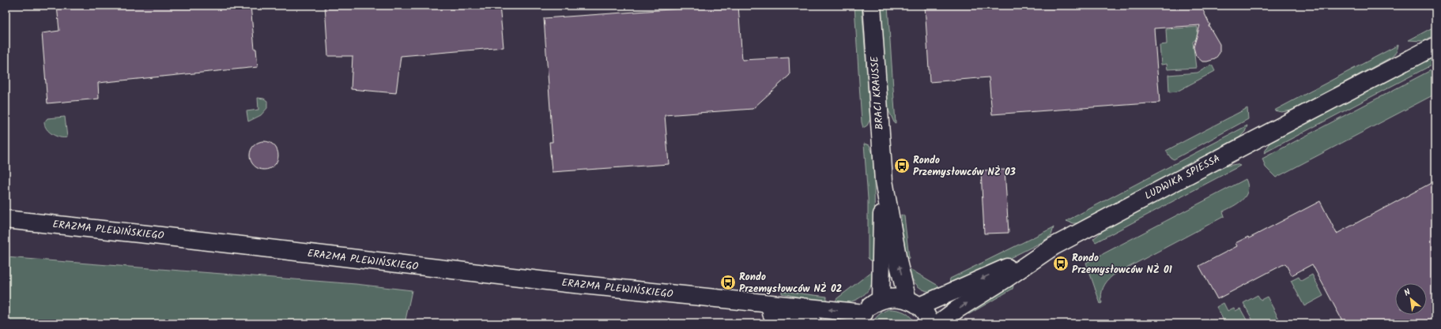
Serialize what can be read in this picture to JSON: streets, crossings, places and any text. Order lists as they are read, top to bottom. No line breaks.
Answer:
{"streets":{"street":["BRACI KRAUSSE","LUDWIKA SPIESSA","ERAZMA PLEWIŃSKIEGO"]},"places":{"bus stop":["Rondo Przemysłowców NŻ 03","Rondo Przemysłowców NŻ 01","Rondo Przemysłowców NŻ 02"]},"north":"top left"}
